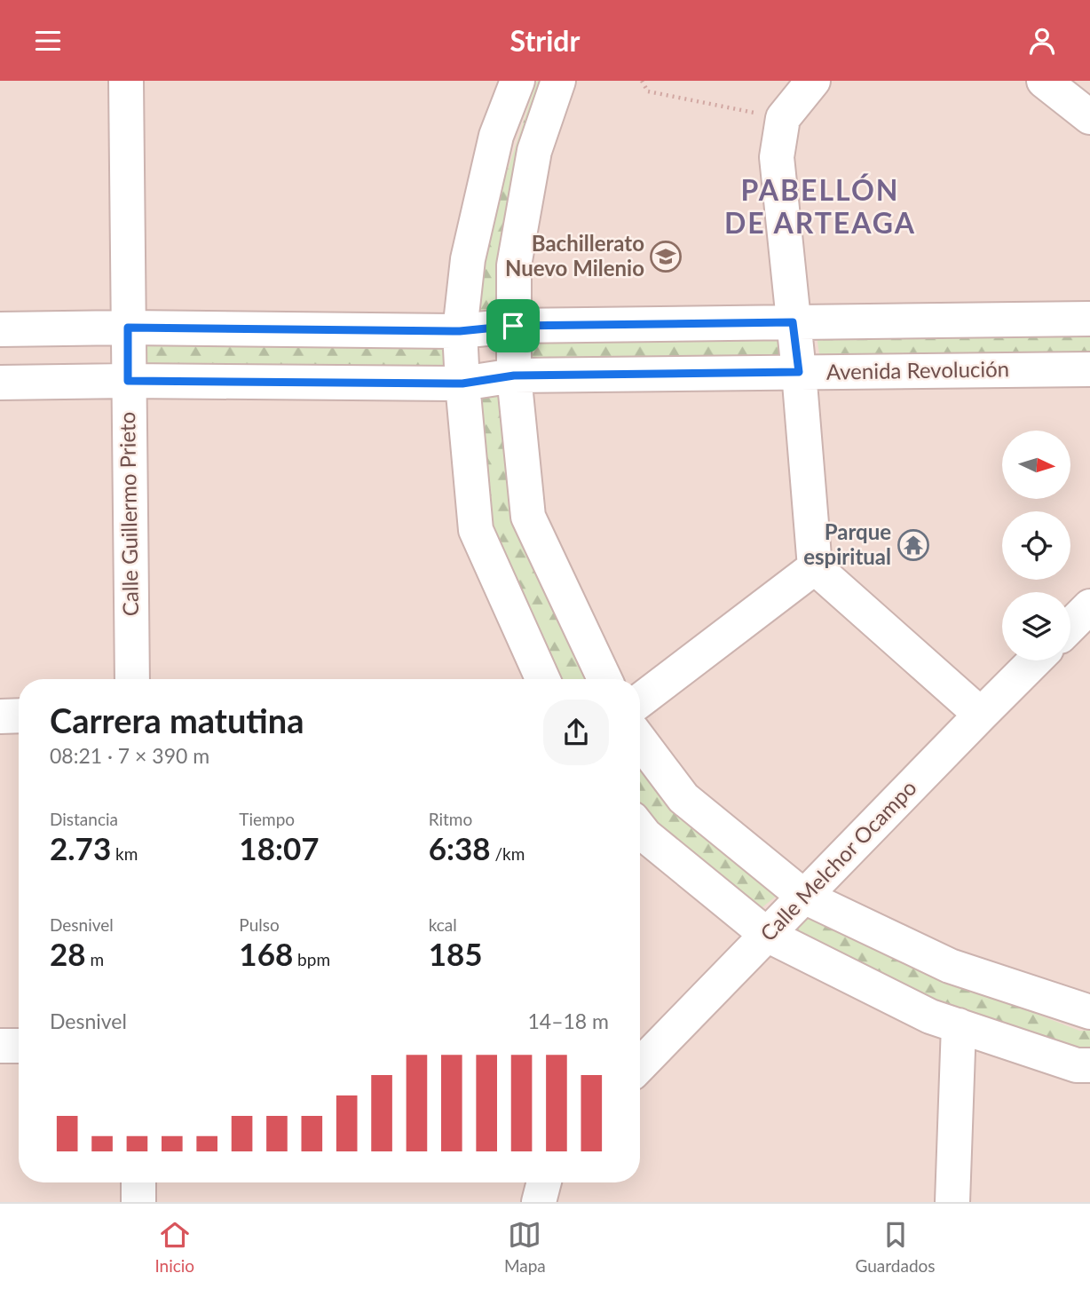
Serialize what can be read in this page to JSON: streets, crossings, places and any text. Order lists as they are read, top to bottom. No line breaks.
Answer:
{"streets":{"street":["Avenida Revolución","Calle Guillermo Prieto","Calle Melchor Ocampo"]},"crossings":[["Avenida Revolución","Calle Guillermo Prieto"]],"districts":["PABELLÓN DE ARTEAGA"],"places":{"school or university":["Bachillerato Nuevo Milenio"],"temple":["Parque espiritual"]},"north":"right","page":{"header":"Stridr","heading":["Carrera matutina","08:21 · 7 × 390 m"],"stats":[["Distancia","2.73 km"],["Tiempo","18:07"],["Ritmo","6:38 /km"],["Desnivel","28 m"],["Pulso","168 bpm"],["kcal","185"]],"chart":["Desnivel","14–18 m"],"tabs":["Inicio","Mapa","Guardados"]}}
